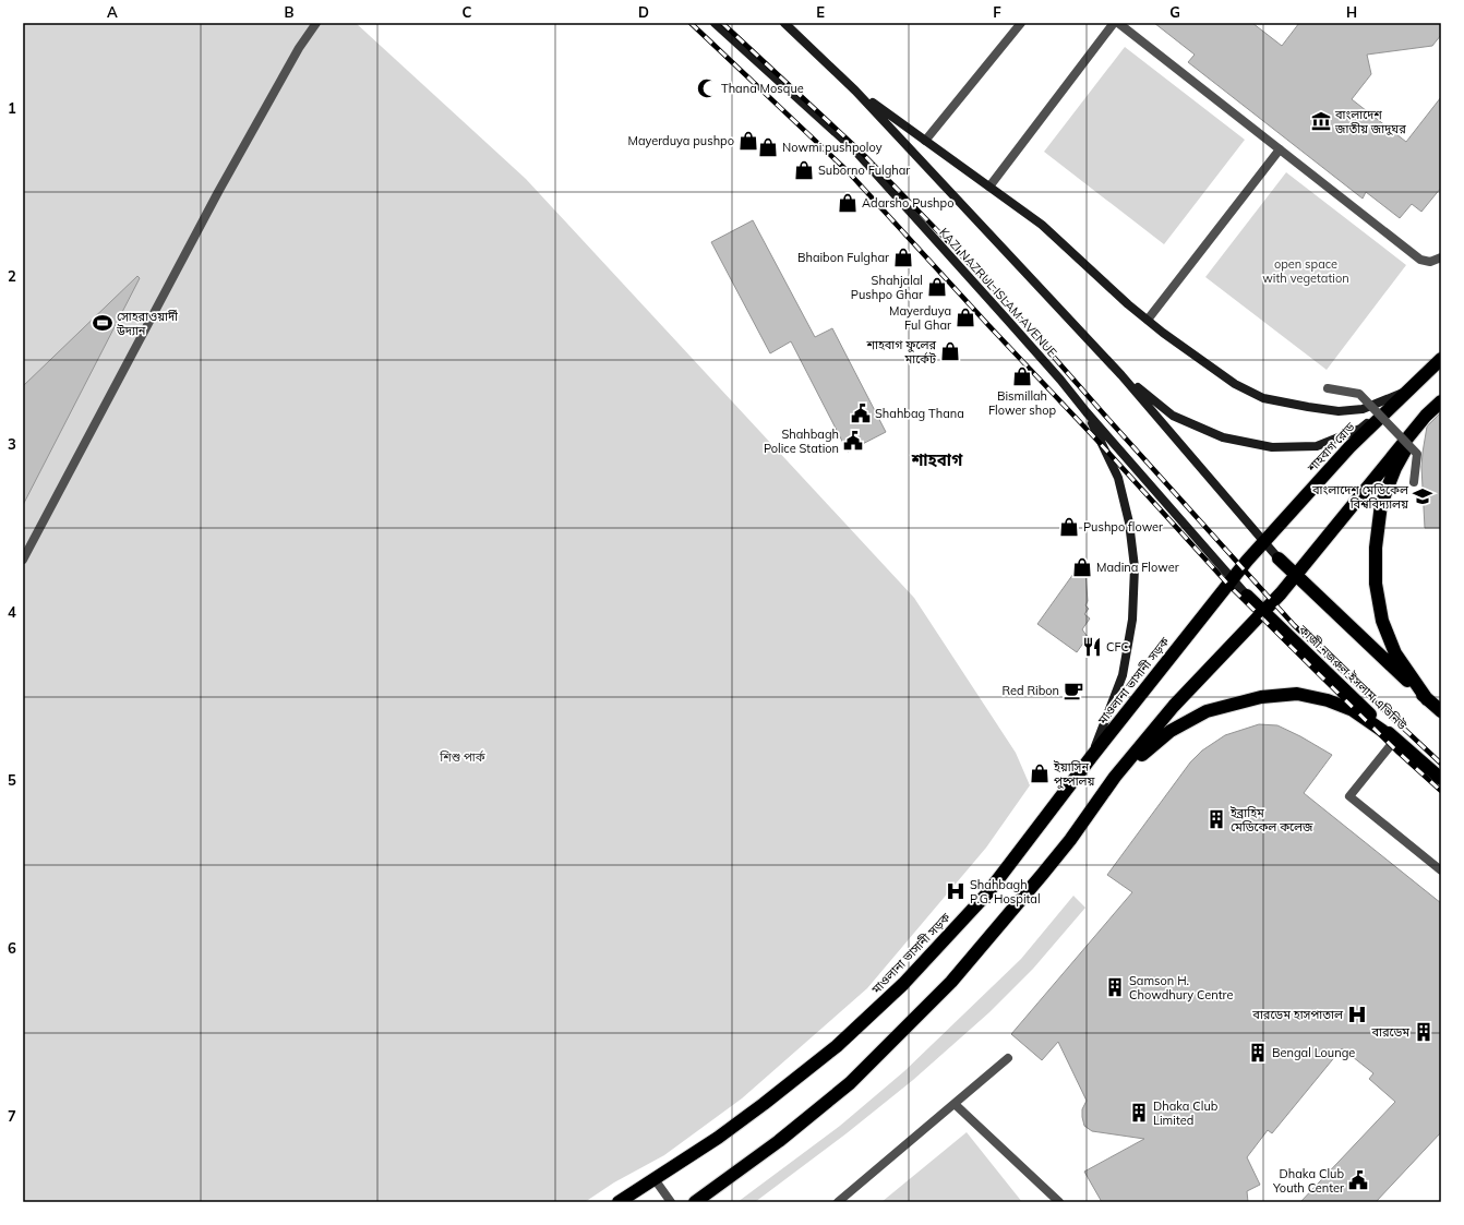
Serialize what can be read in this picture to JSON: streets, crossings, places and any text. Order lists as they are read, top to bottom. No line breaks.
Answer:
{"streets":{"highway":["শাহবাগ রোড","কাজী নজরুল ইসলাম এভিনিউ","মাওলানা ভাসানী সড়ক"],"main road":["KAZI NAZRUL ISLAM AVENUE"]},"crossings":[["KAZI NAZRUL ISLAM AVENUE","শাহবাগ রোড"],["KAZI NAZRUL ISLAM AVENUE","কাজী নজরুল ইসলাম এভিনিউ"],["KAZI NAZRUL ISLAM AVENUE","মাওলানা ভাসানী সড়ক"],["শাহবাগ রোড","কাজী নজরুল ইসলাম এভিনিউ"],["শাহবাগ রোড","মাওলানা ভাসানী সড়ক"],["কাজী নজরুল ইসলাম এভিনিউ","মাওলানা ভাসানী সড়ক"]],"districts":["শাহবাগ"],"parks":["open space with vegetation","শিশু পার্ক"],"places":{"mosque":["Thana Mosque"],"museum":["বাংলাদেশ জাতীয় জাদুঘর"],"shop":["Mayerduya pushpo","Nowmi pushpoloy","Suborno Fulghar","Adarsho Pushpo","Bhaibon Fulghar","Shahjalal Pushpo Ghar","Mayerduya Ful Ghar","শাহবাগ ফুলের মার্কেট","Bismillah Flower shop","Pushpo flower","Madina Flower","ইয়াসিন পুষ্পালয়"],"sports":["সোহরাওয়ার্দী উদ্যান"],"public building":["Shahbag Thana","Shahbagh Police Station","Dhaka Club Youth Center"],"school or university":["বাংলাদেশ মেডিকেল বিশ্ববিদ্যালয়"],"restaurant":["CFC"],"cafe":["Red Ribon"],"building":["ইব্রাহিম মেডিকেল কলেজ","Samson H. Chowdhury Centre","বারডেম","Bengal Lounge","Dhaka Club Limited"],"hospital":["Shahbagh P.G. Hospital","বারডেম হাসপাতাল"]},"grid":{"columns":["A","B","C","D","E","F","G","H"],"rows":["1","2","3","4","5","6","7"]}}
